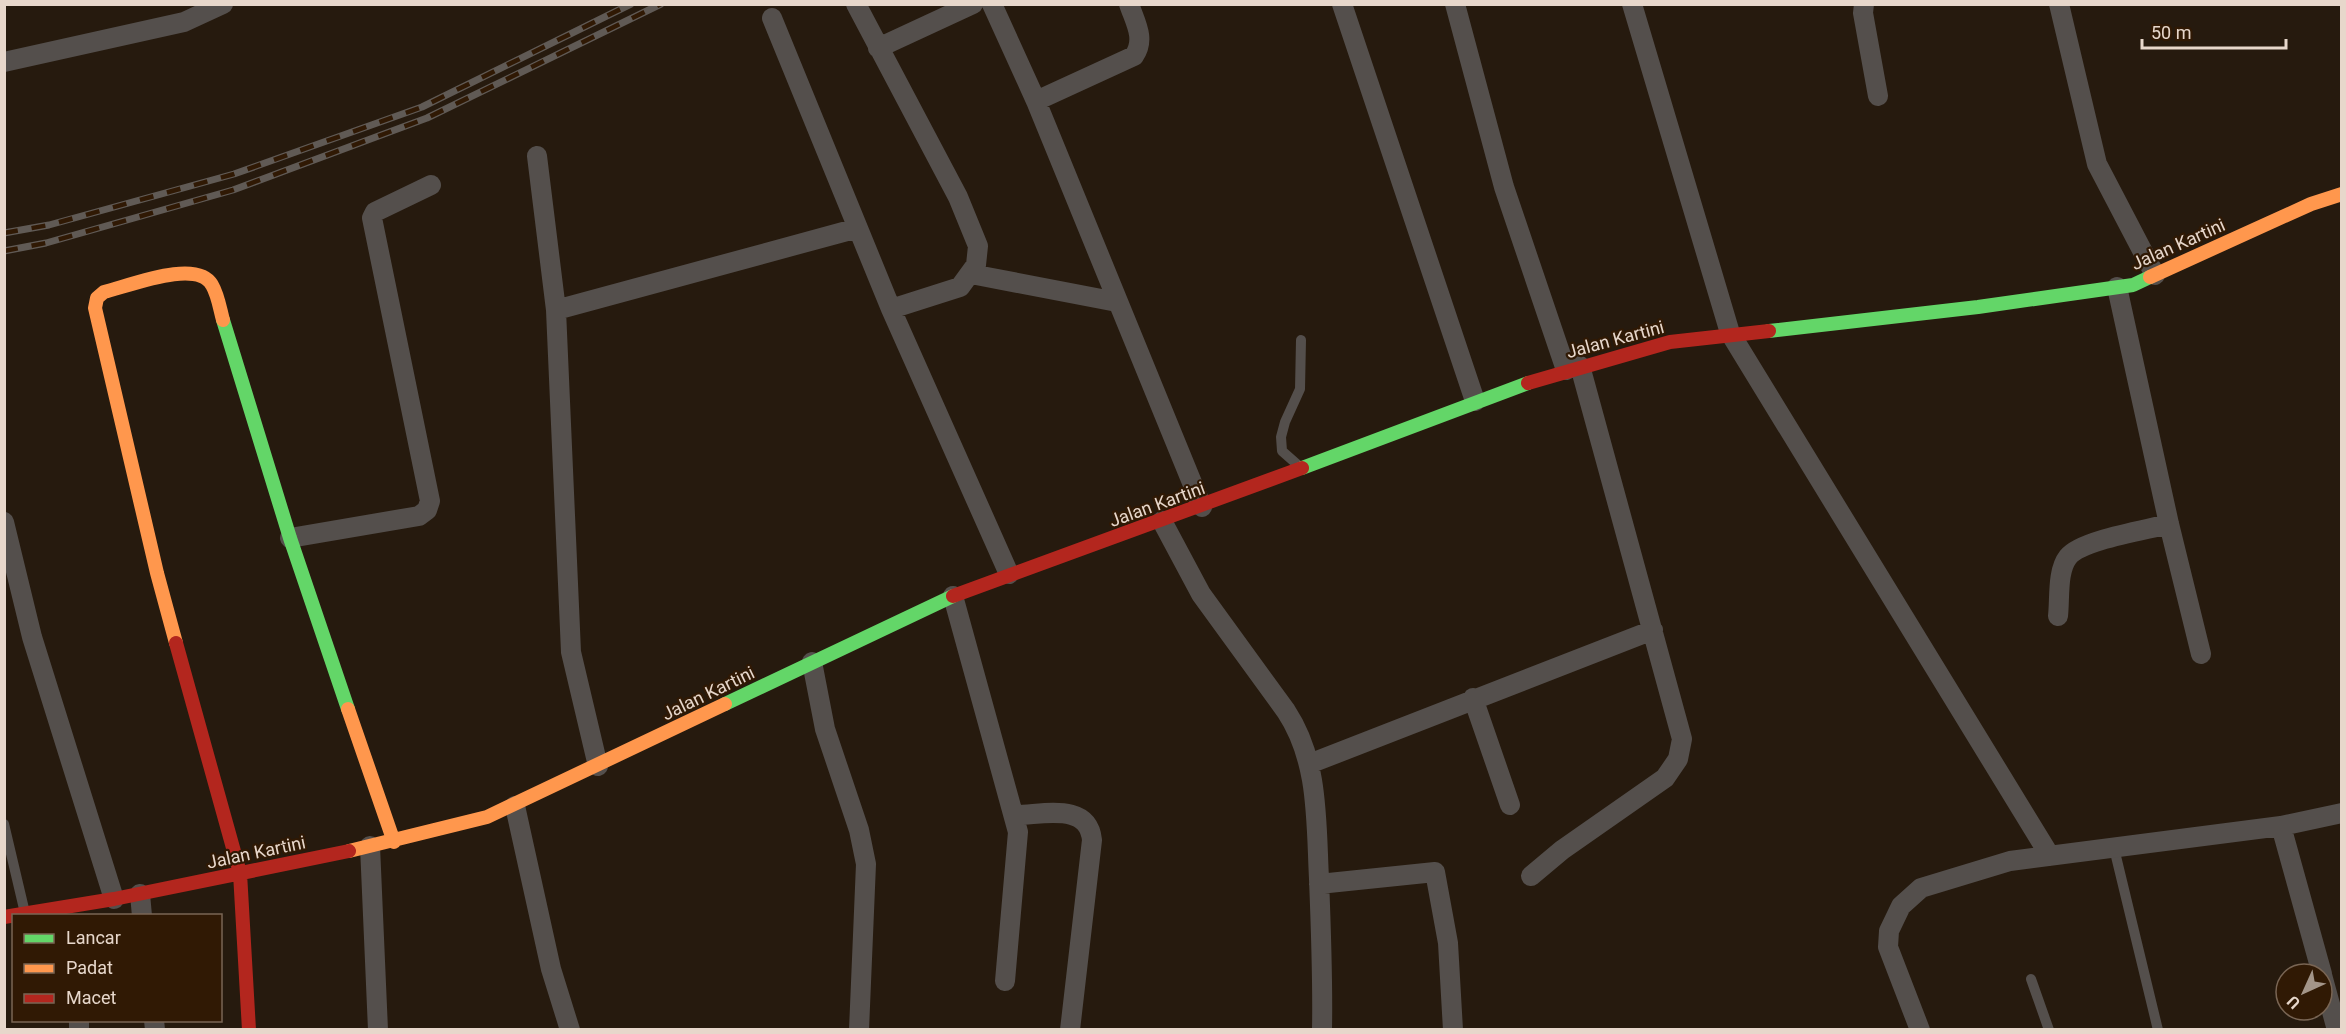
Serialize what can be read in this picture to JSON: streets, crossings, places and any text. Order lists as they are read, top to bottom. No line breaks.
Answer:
{"streets":{"street":["Jalan Kartini"]},"legend":["Lancar","Padat","Macet"],"scale_bar":"50 m","north":"bottom left"}
